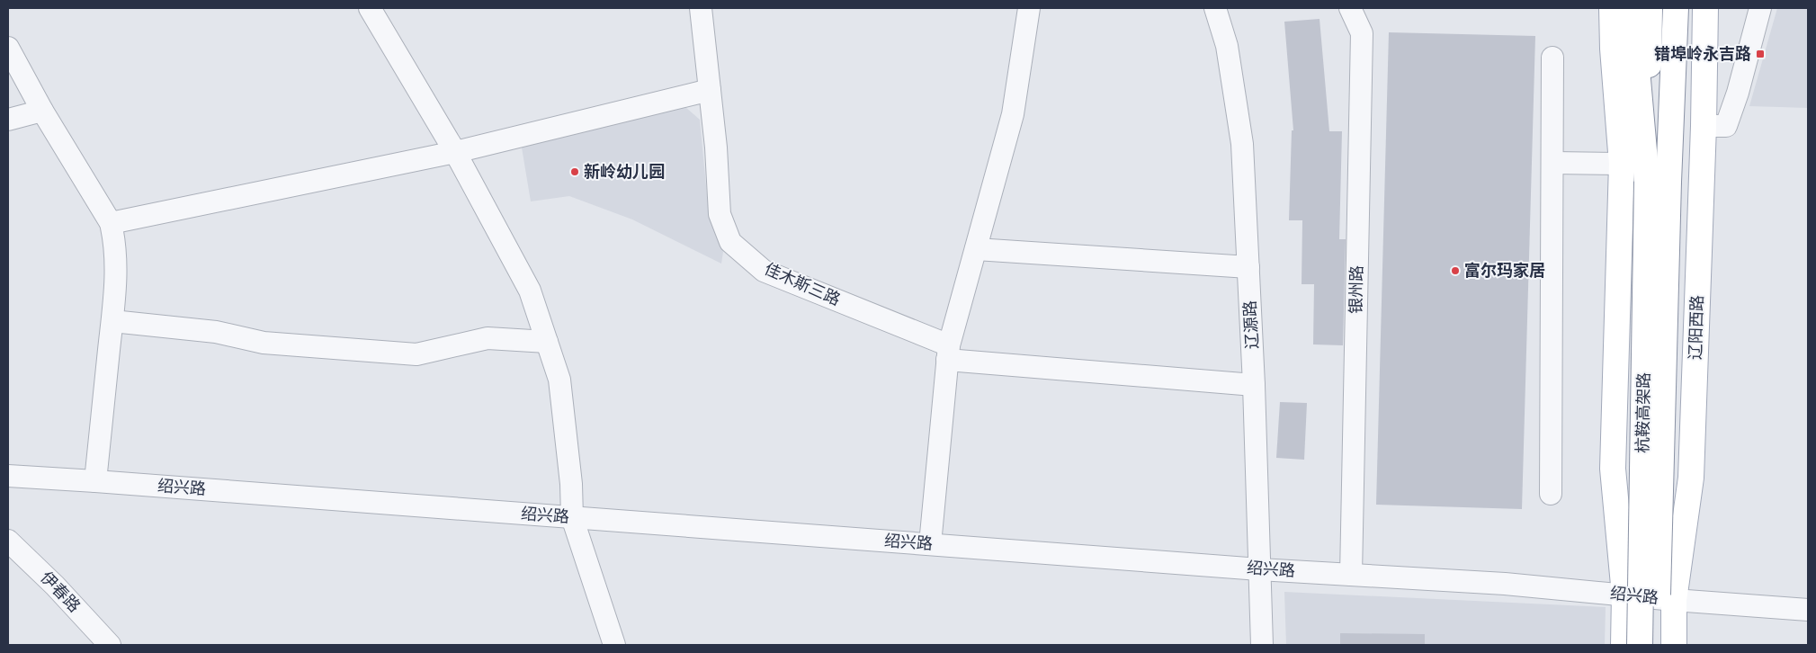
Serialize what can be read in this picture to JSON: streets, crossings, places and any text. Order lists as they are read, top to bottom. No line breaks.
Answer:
{"streets":{"main road":["辽阳西路","杭鞍高架路"],"street":["佳木斯三路","银州路","辽源路","绍兴路","伊春路"]},"crossings":[["佳木斯三路","辽源路"],["银州路","绍兴路"],["辽源路","绍兴路"],["辽阳西路","绍兴路"]],"places":{"transit":["错埠岭永吉路"],"other":["新岭幼儿园","富尔玛家居"]}}
